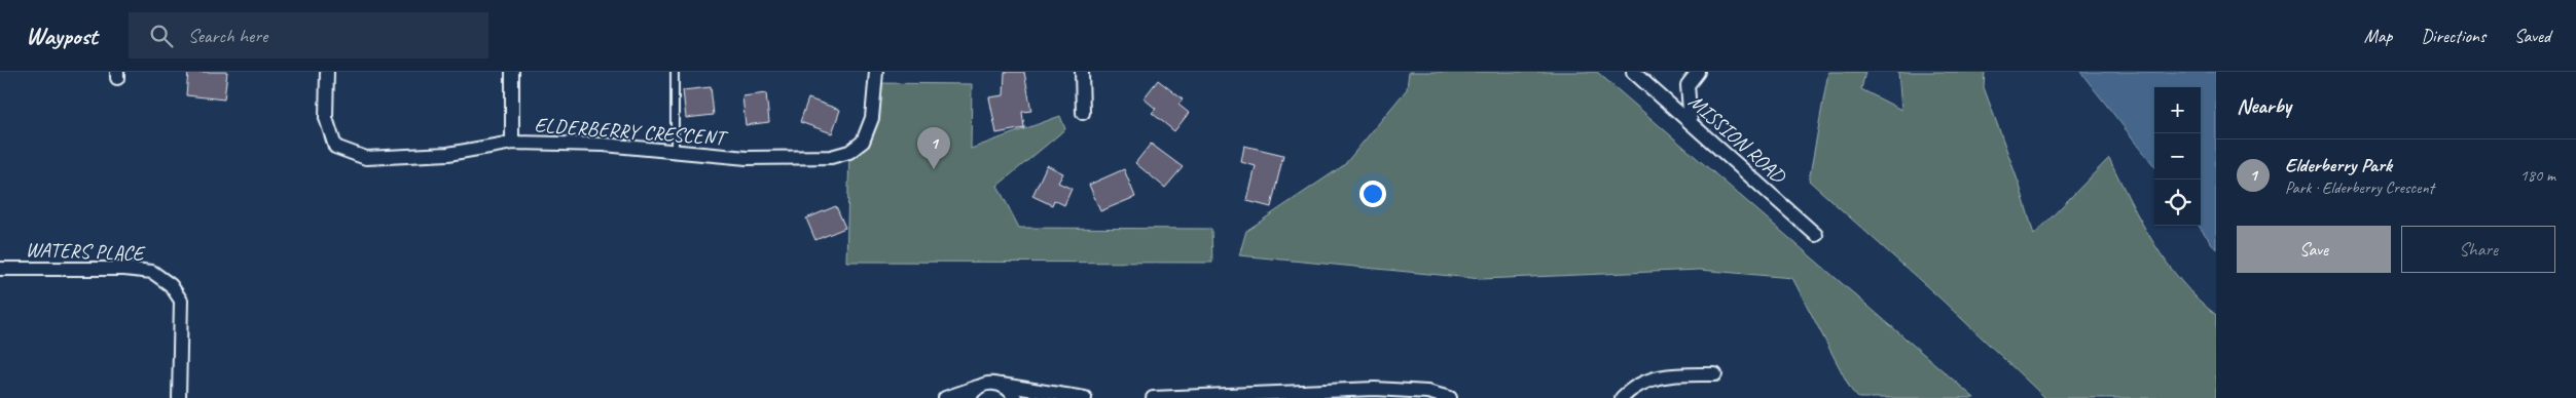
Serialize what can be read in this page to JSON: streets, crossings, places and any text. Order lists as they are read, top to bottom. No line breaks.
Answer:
{"streets":{"street":["ELDERBERRY CRESCENT","MISSION ROAD","WATERS PLACE"]},"page":{"header":"Waypost","search":"Search here","nav":["Map","Directions","Saved"],"heading":"Nearby","map_buttons":["+","−"],"pins":"1","list":[{"mark":"1","name":"Elderberry Park","note":"Park · Elderberry Crescent","value":"180 m"}],"buttons":["Save","Share"]}}
